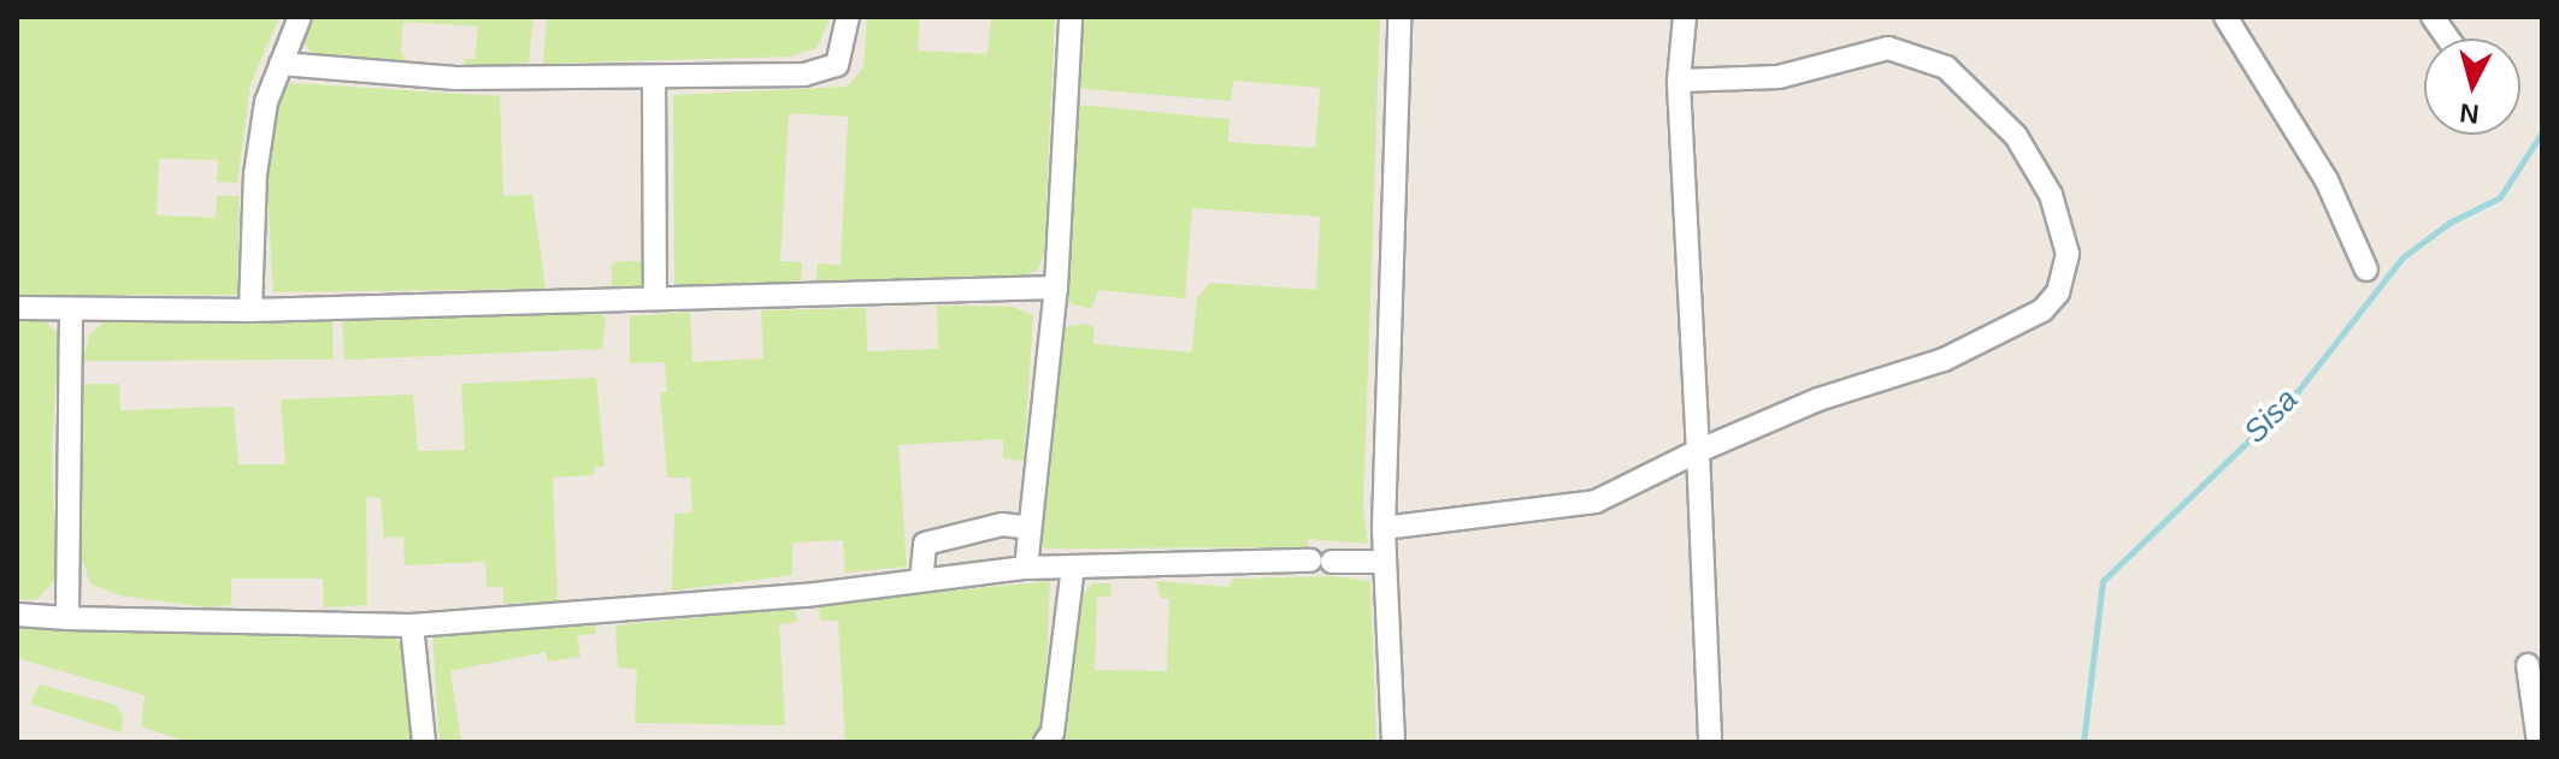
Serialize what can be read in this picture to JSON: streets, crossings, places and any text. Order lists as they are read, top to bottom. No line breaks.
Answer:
{"water":["Sisa"],"north":"bottom"}
